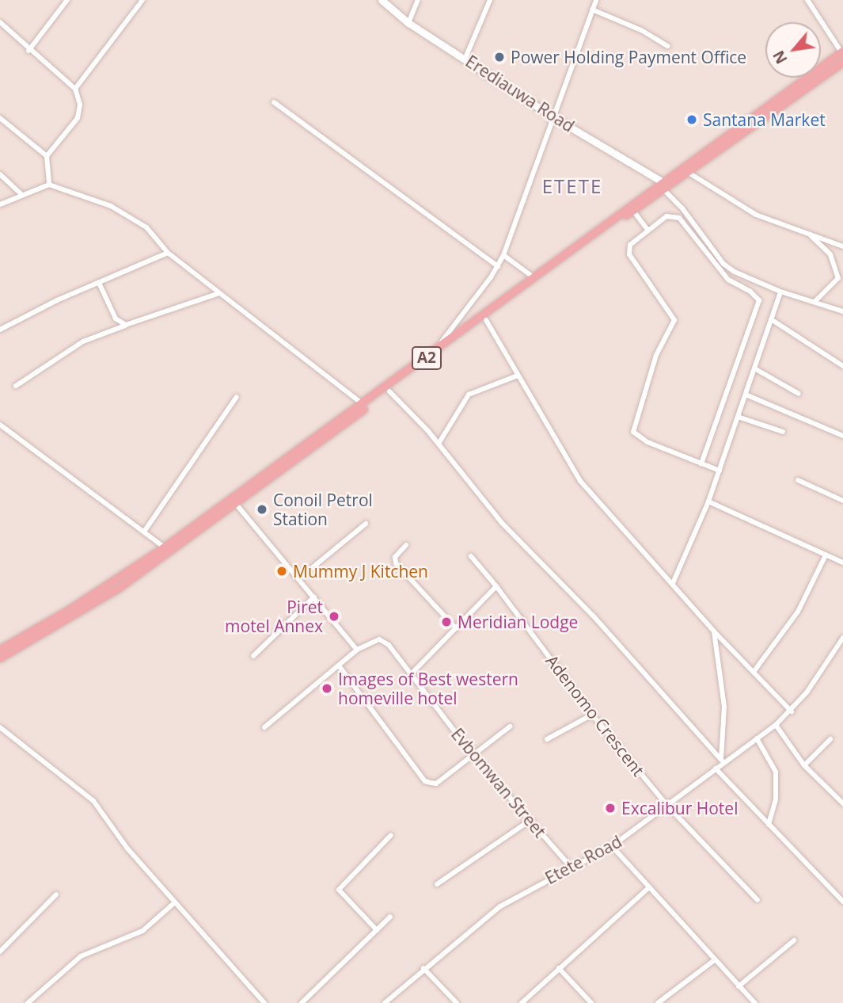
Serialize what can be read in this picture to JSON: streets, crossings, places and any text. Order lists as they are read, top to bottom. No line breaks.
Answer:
{"streets":{"highway":["A2"],"street":["Erediauwa Road","Adenomo Crescent","Evbomwan Street","Etete Road"]},"crossings":[["Erediauwa Road","A2"],["Adenomo Crescent","Etete Road"],["Evbomwan Street","Etete Road"]],"districts":["ETETE"],"places":["Power Holding Payment Office","Santana Market","Conoil Petrol Station","Mummy J Kitchen","Piret motel Annex","Meridian Lodge","Images of Best western homeville hotel","Excalibur Hotel"],"north":"bottom left"}
